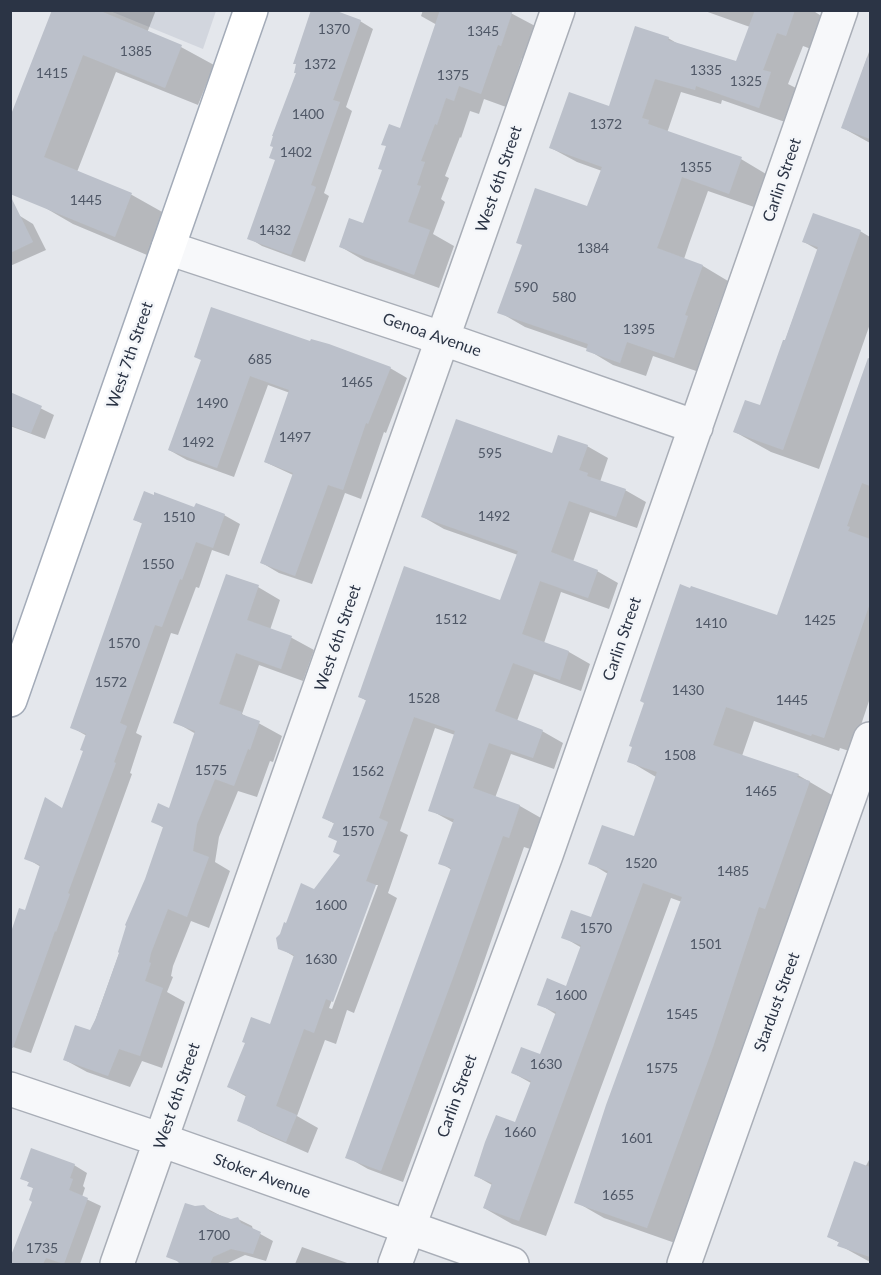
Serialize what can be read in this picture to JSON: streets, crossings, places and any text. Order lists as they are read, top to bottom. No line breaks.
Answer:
{"streets":{"main road":["West 7th Street"],"street":["West 6th Street","Carlin Street","Genoa Avenue","Stardust Street","Stoker Avenue"]},"crossings":[["West 6th Street","Genoa Avenue"],["West 6th Street","Stoker Avenue"],["Carlin Street","Genoa Avenue"],["Carlin Street","Stoker Avenue"],["Genoa Avenue","West 7th Street"]],"house_numbers":["1370","1345","1385","1372","1335","1415","1375","1325","1400","1372","1402","1355","1445","1432","1384","590","580","1395","685","1465","1490","1497","1492","595","1492","1510","1550","1512","1425","1410","1570","1572","1430","1528","1445","1508","1575","1562","1465","1570","1520","1485","1600","1570","1501","1630","1600","1545","1630","1575","1660","1601","1655","1700","1735"]}
